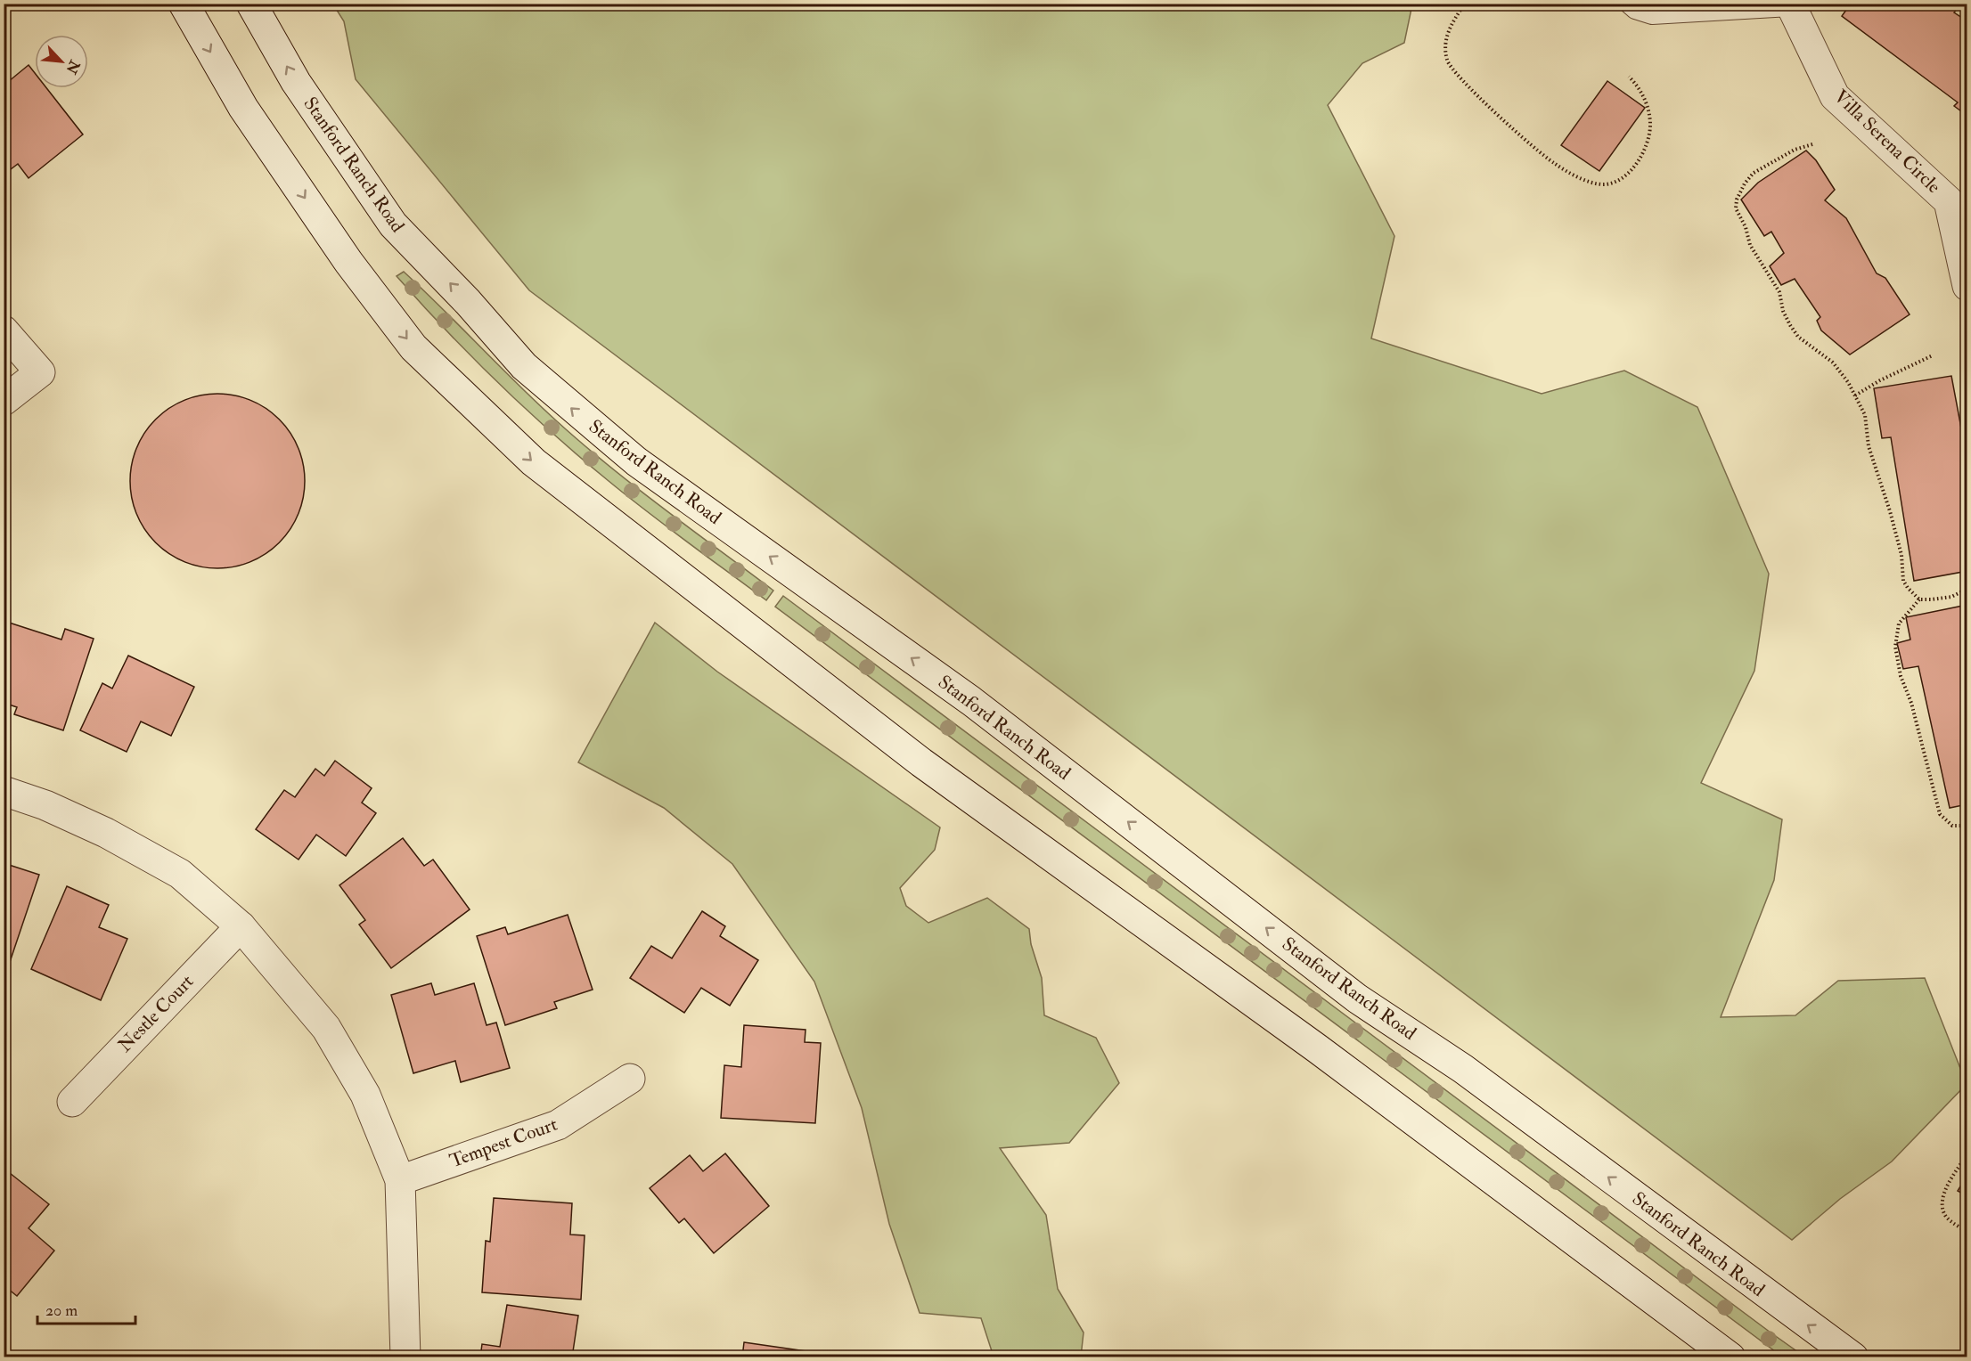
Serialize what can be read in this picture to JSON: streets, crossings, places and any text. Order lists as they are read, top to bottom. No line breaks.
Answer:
{"streets":{"main road":["Villa Serena Circle","Stanford Ranch Road","Nestle Court","Tempest Court"]},"scale_bar":"20 m","north":"bottom right"}
